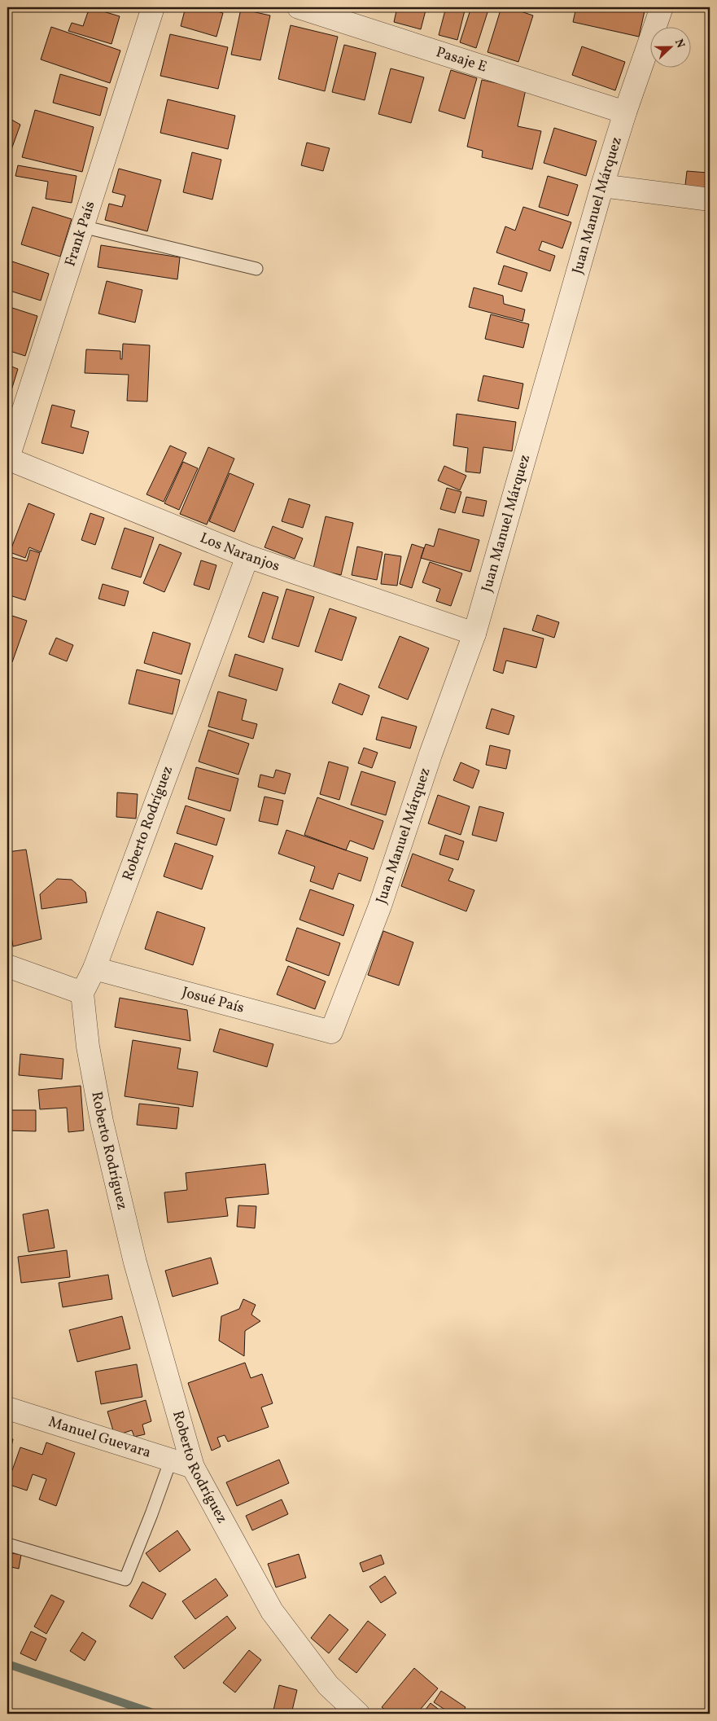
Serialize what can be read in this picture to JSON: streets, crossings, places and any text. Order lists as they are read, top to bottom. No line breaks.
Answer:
{"streets":{"street":["Pasaje E","Juan Manuel Márquez","Frank País","Los Naranjos","Roberto Rodríguez","Josué País","Manuel Guevara"]},"crossings":[["Pasaje E","Juan Manuel Márquez"],["Juan Manuel Márquez","Los Naranjos"],["Juan Manuel Márquez","Josué País"],["Frank País","Los Naranjos"],["Los Naranjos","Roberto Rodríguez"],["Roberto Rodríguez","Josué País"],["Roberto Rodríguez","Manuel Guevara"]],"north":"right"}
